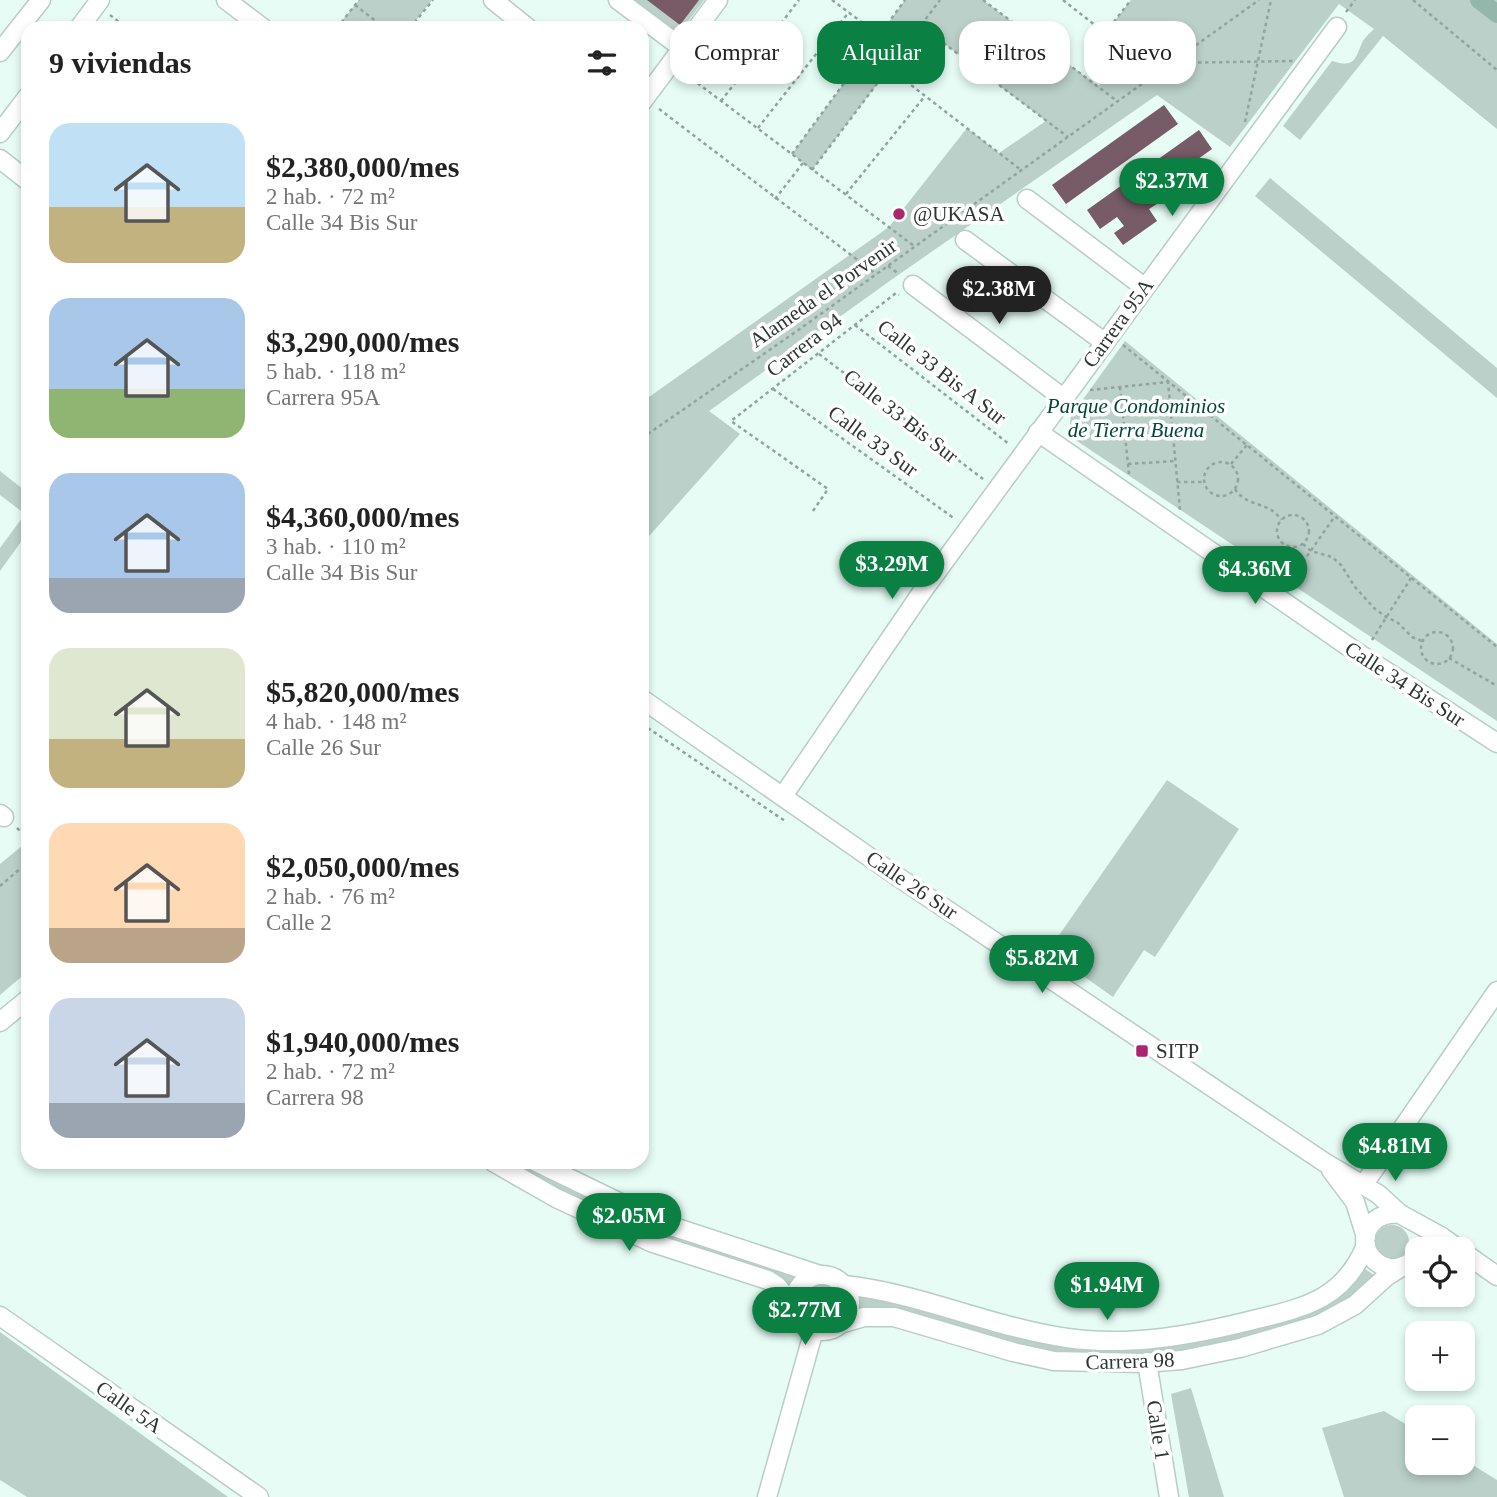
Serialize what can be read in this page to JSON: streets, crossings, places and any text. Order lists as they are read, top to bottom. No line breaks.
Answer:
{"streets":{"street":["Carrera 95A","Calle 34 Bis Sur","Calle 26 Sur","Carrera 98","Calle 5A","Calle 1"],"path":["Alameda el Porvenir","Carrera 94","Calle 33 Bis A Sur","Calle 33 Bis Sur","Calle 33 Sur"]},"crossings":[["Carrera 95A","Calle 34 Bis Sur"],["Carrera 95A","Calle 26 Sur"],["Carrera 94","Calle 33 Bis A Sur"],["Carrera 94","Calle 33 Bis Sur"],["Carrera 94","Calle 33 Sur"],["Calle 26 Sur","Carrera 98"],["Carrera 98","Calle 1"]],"parks":["Parque Condominios de Tierra Buena"],"places":{"other":["@UKASA"],"transit":["SITP"]},"page":{"chip":["Comprar","Alquilar","Filtros","Nuevo"],"heading":"9 viviendas","list":[{"name":"$2,380,000/mes","note":"2 hab. · 72 m² · Calle 34 Bis Sur"},{"name":"$3,290,000/mes","note":"5 hab. · 118 m² · Carrera 95A"},{"name":"$4,360,000/mes","note":"3 hab. · 110 m² · Calle 34 Bis Sur"},{"name":"$5,820,000/mes","note":"4 hab. · 148 m² · Calle 26 Sur"},{"name":"$2,050,000/mes","note":"2 hab. · 76 m² · Calle 2"},{"name":"$1,940,000/mes","note":"2 hab. · 72 m² · Carrera 98"}],"price":["$2.37M","$2.38M","$3.29M","$4.36M","$5.82M","$4.81M","$2.05M","$1.94M","$2.77M"],"map_buttons":["+","−"]}}
